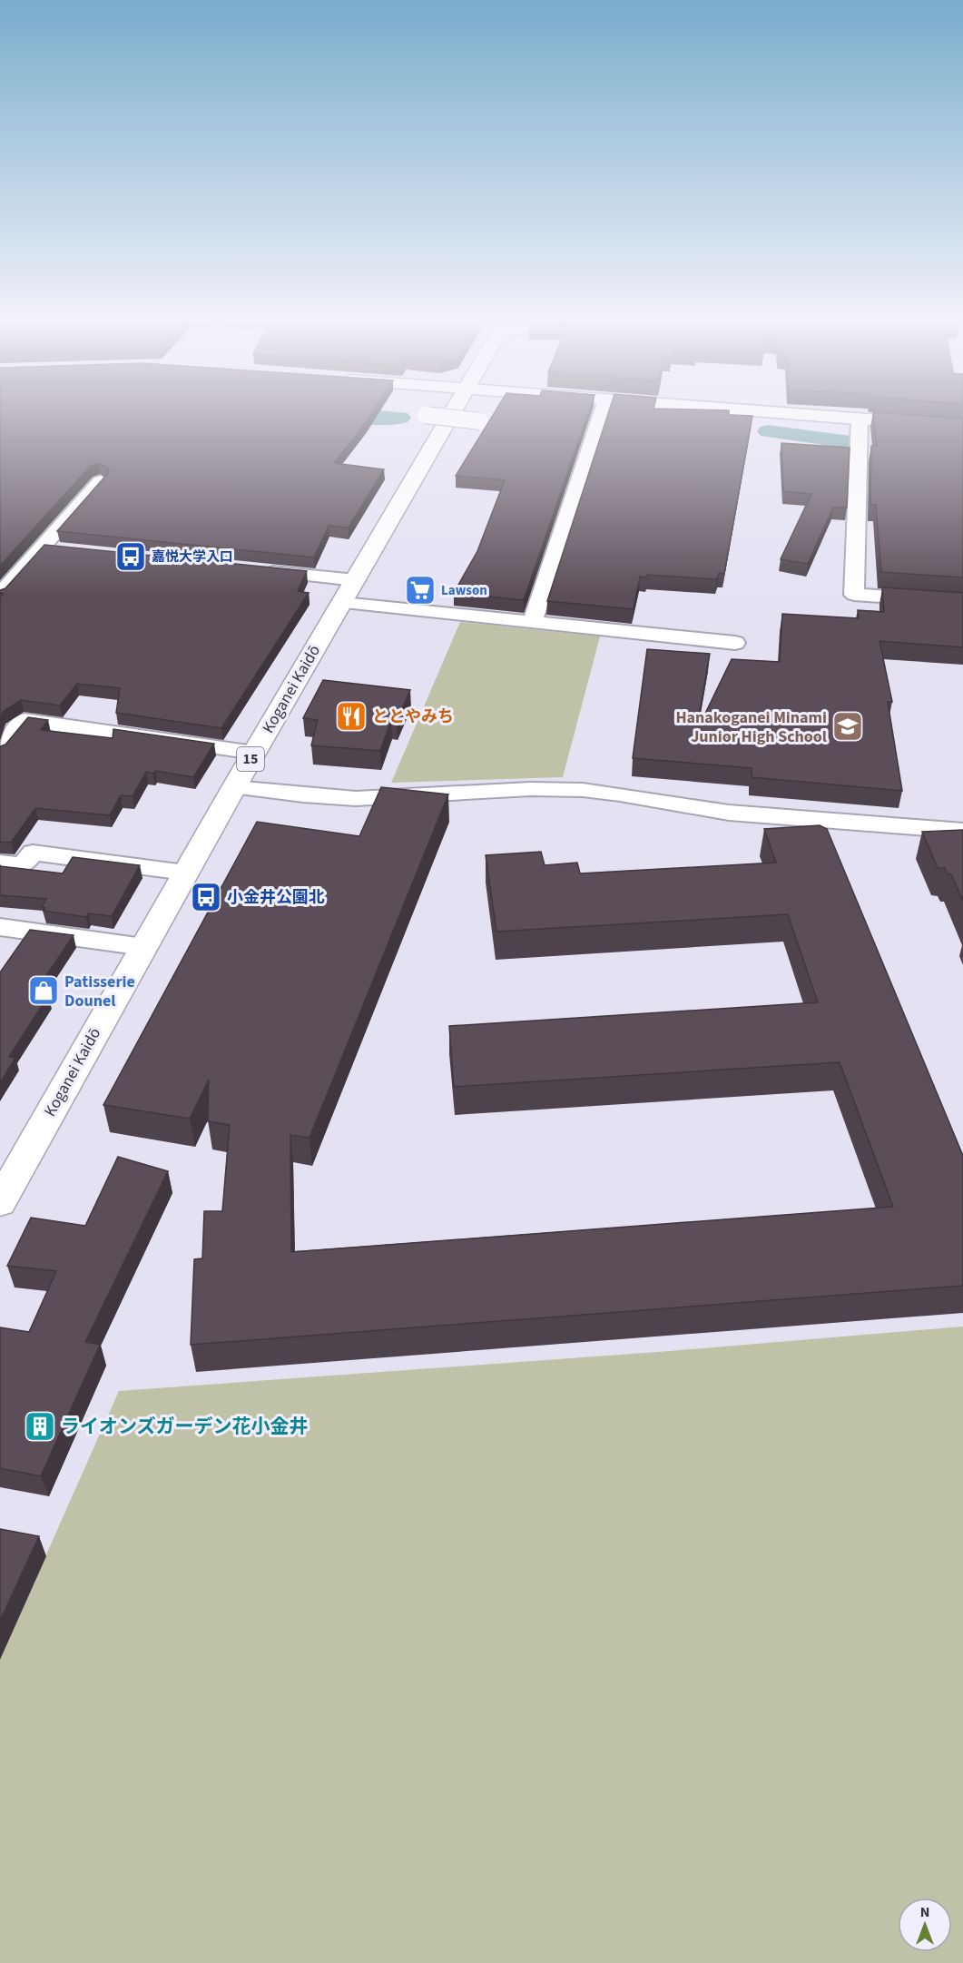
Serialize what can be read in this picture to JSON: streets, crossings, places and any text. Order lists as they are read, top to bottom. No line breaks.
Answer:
{"streets":{"main road":["Koganei Kaidō","15"]},"places":{"bus stop":["嘉悦大学入口","小金井公園北"],"supermarket":["Lawson"],"restaurant":["ととやみち"],"school or university":["Hanakoganei Minami Junior High School"],"shop":["Patisserie Dounel"],"building":["ライオンズガーデン花小金井"]},"north":"top"}
